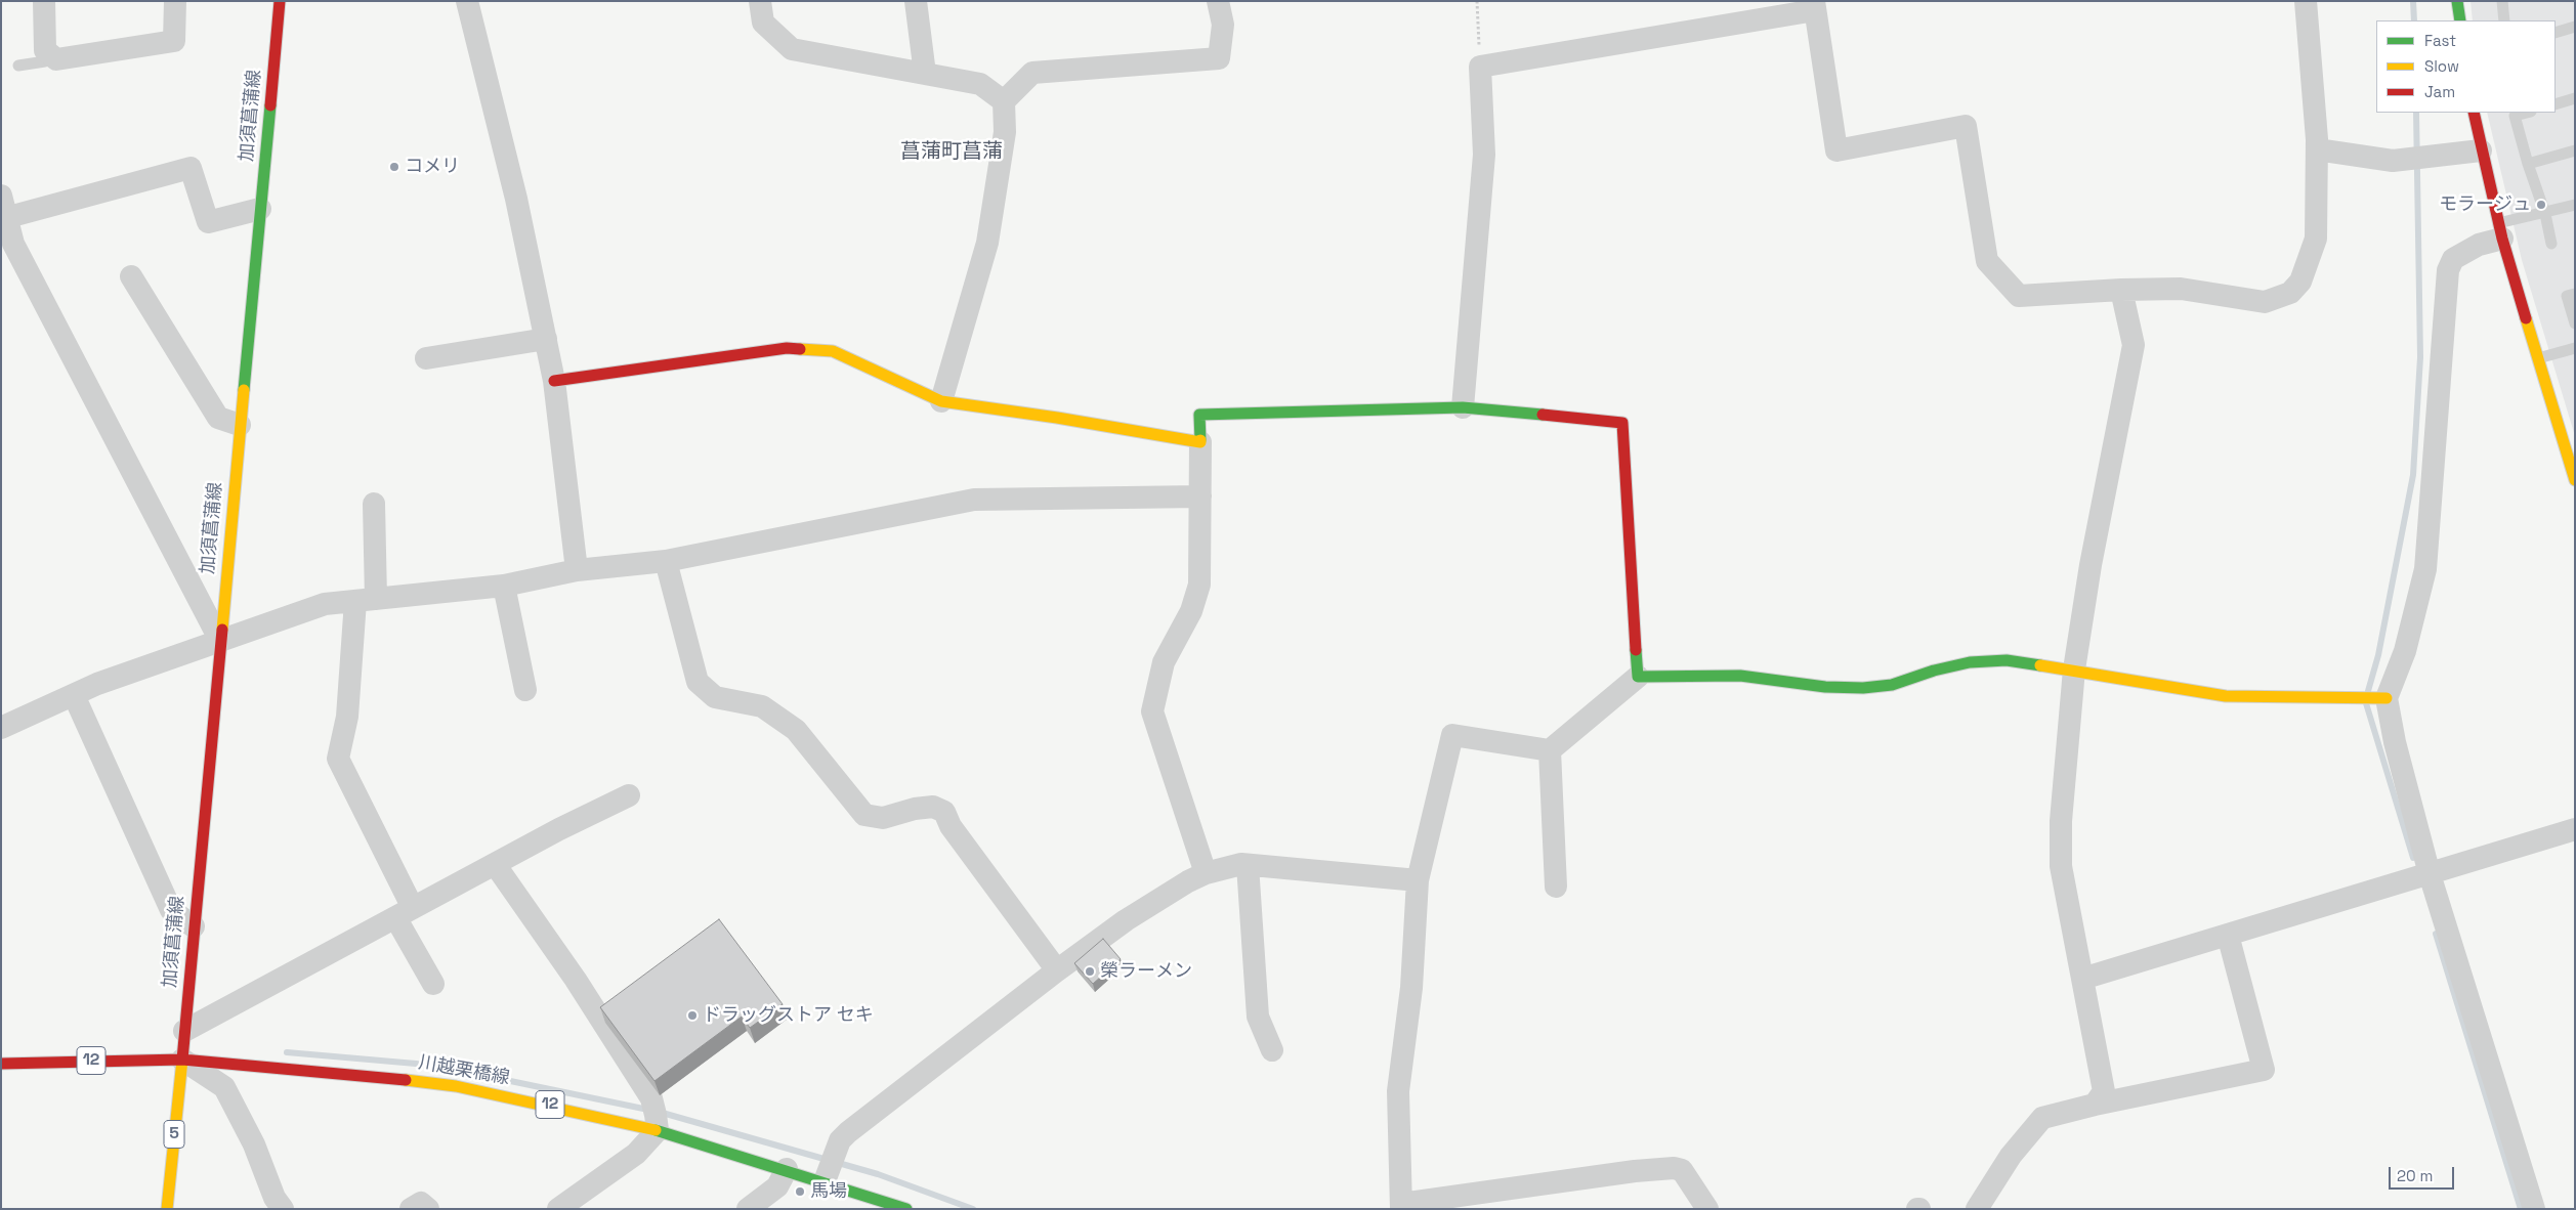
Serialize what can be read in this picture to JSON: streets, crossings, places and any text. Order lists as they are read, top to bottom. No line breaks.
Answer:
{"streets":{"street":["加須菖蒲線","12","川越栗橋線","5"]},"crossings":[["加須菖蒲線","川越栗橋線"],["加須菖蒲線","5"],["川越栗橋線","5"]],"districts":["菖蒲町菖蒲"],"places":["コメリ","モラージュ","榮ラーメン","ドラッグストア セキ","馬場"],"legend":["Fast","Slow","Jam"],"scale_bar":"20 m"}
